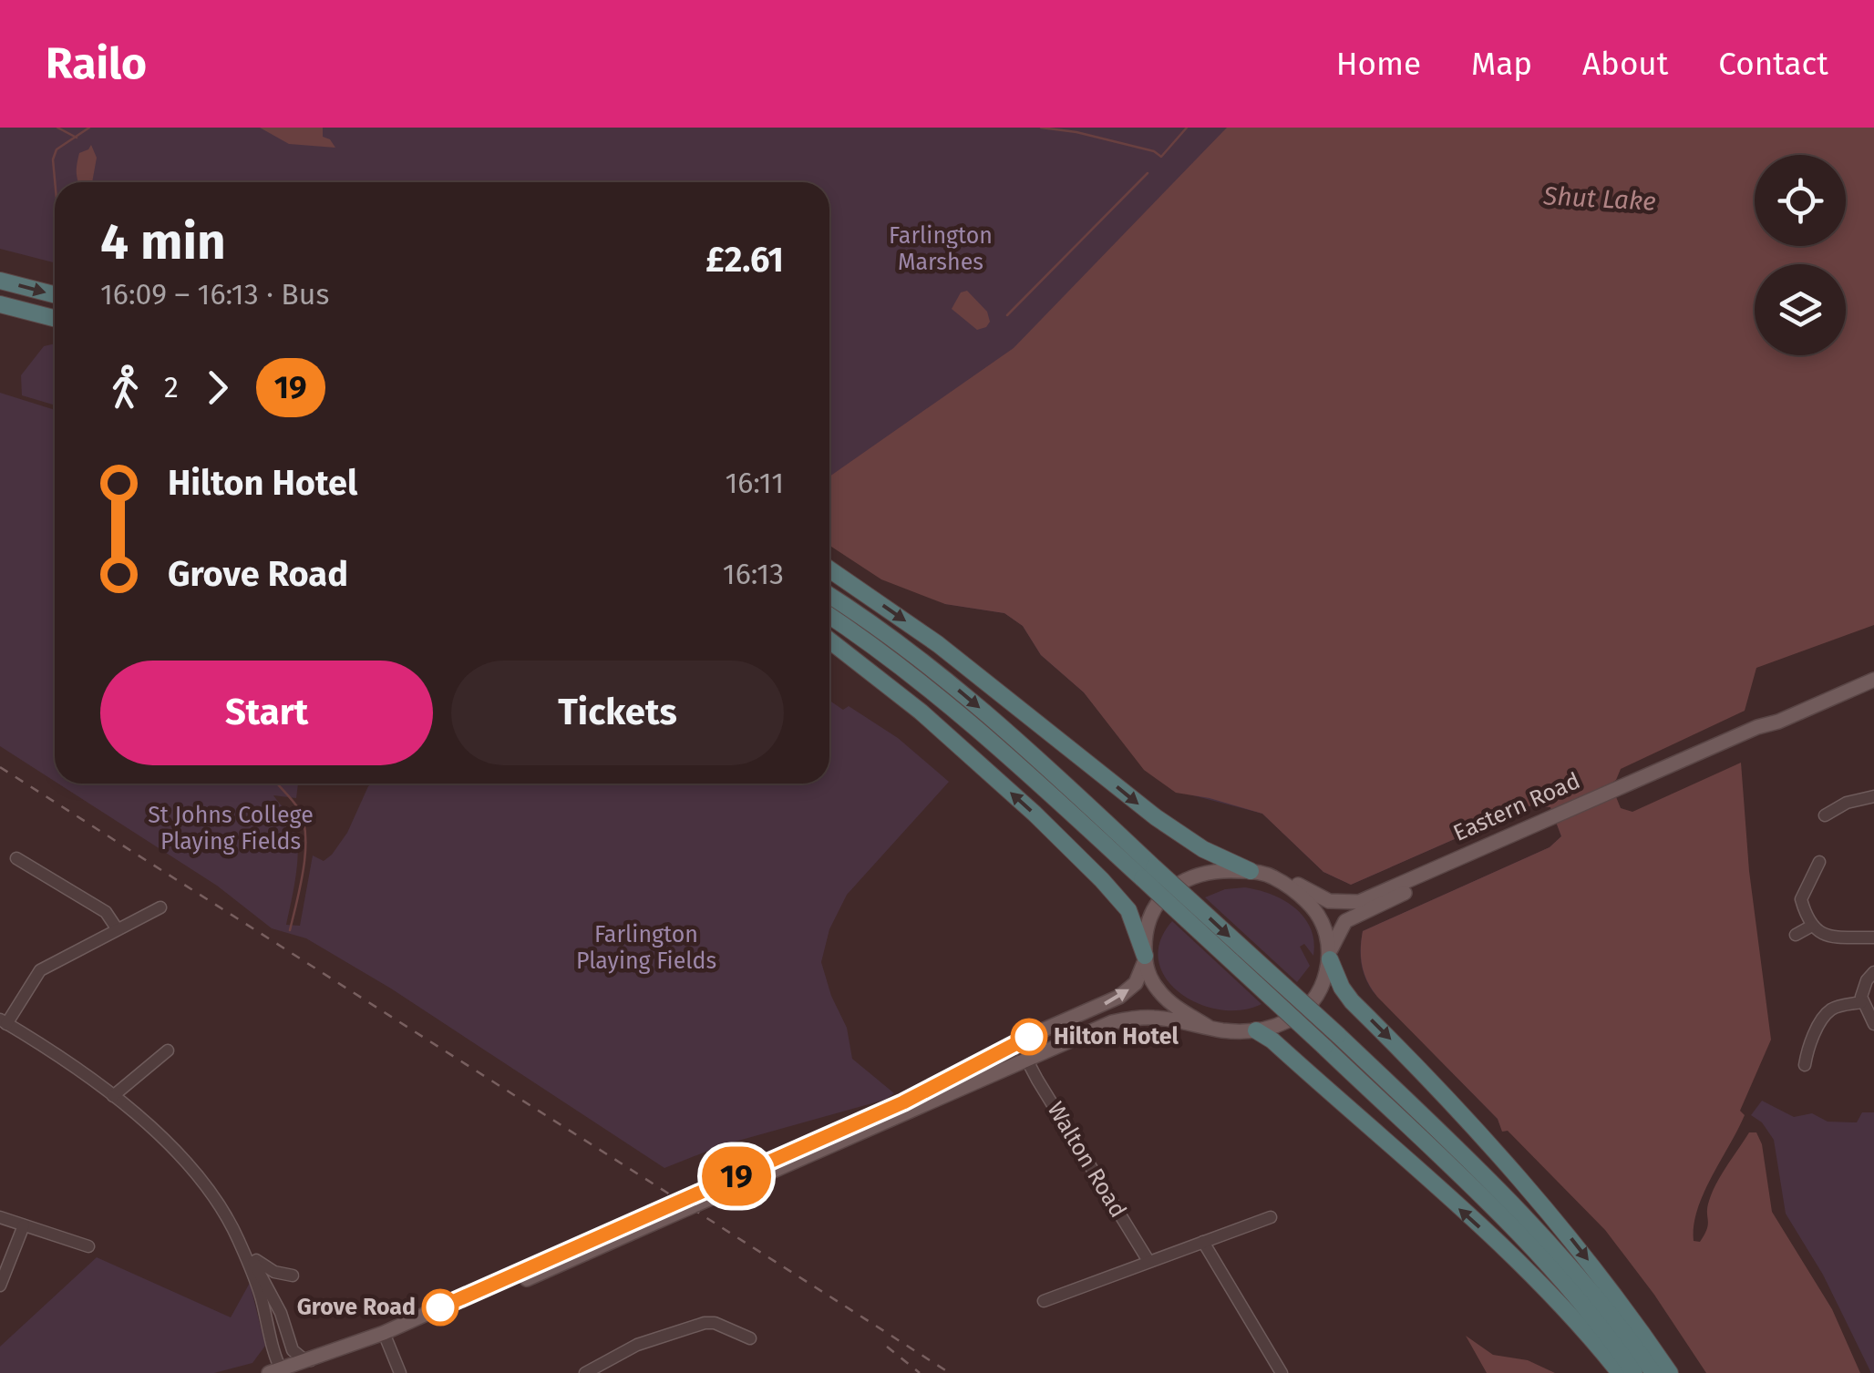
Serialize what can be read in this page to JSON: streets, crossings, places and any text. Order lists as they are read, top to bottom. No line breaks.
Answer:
{"streets":{"main road":["Eastern Road"],"street":["Walton Road"]},"water":["Shut Lake"],"parks":["Farlington Marshes","St Johns College Playing Fields","Farlington Playing Fields"],"places":["Hilton Hotel","Grove Road"],"lines":["bus line 19"],"page":{"header":"Railo","nav":["Home","Map","About","Contact"],"on_map":"19","heading":["4 min","16:09 – 16:13 · Bus","£2.61"],"legs":["2","19"],"list":[{"name":"Hilton Hotel","value":"16:11"},{"name":"Grove Road","value":"16:13"}],"buttons":["Start","Tickets"]}}
